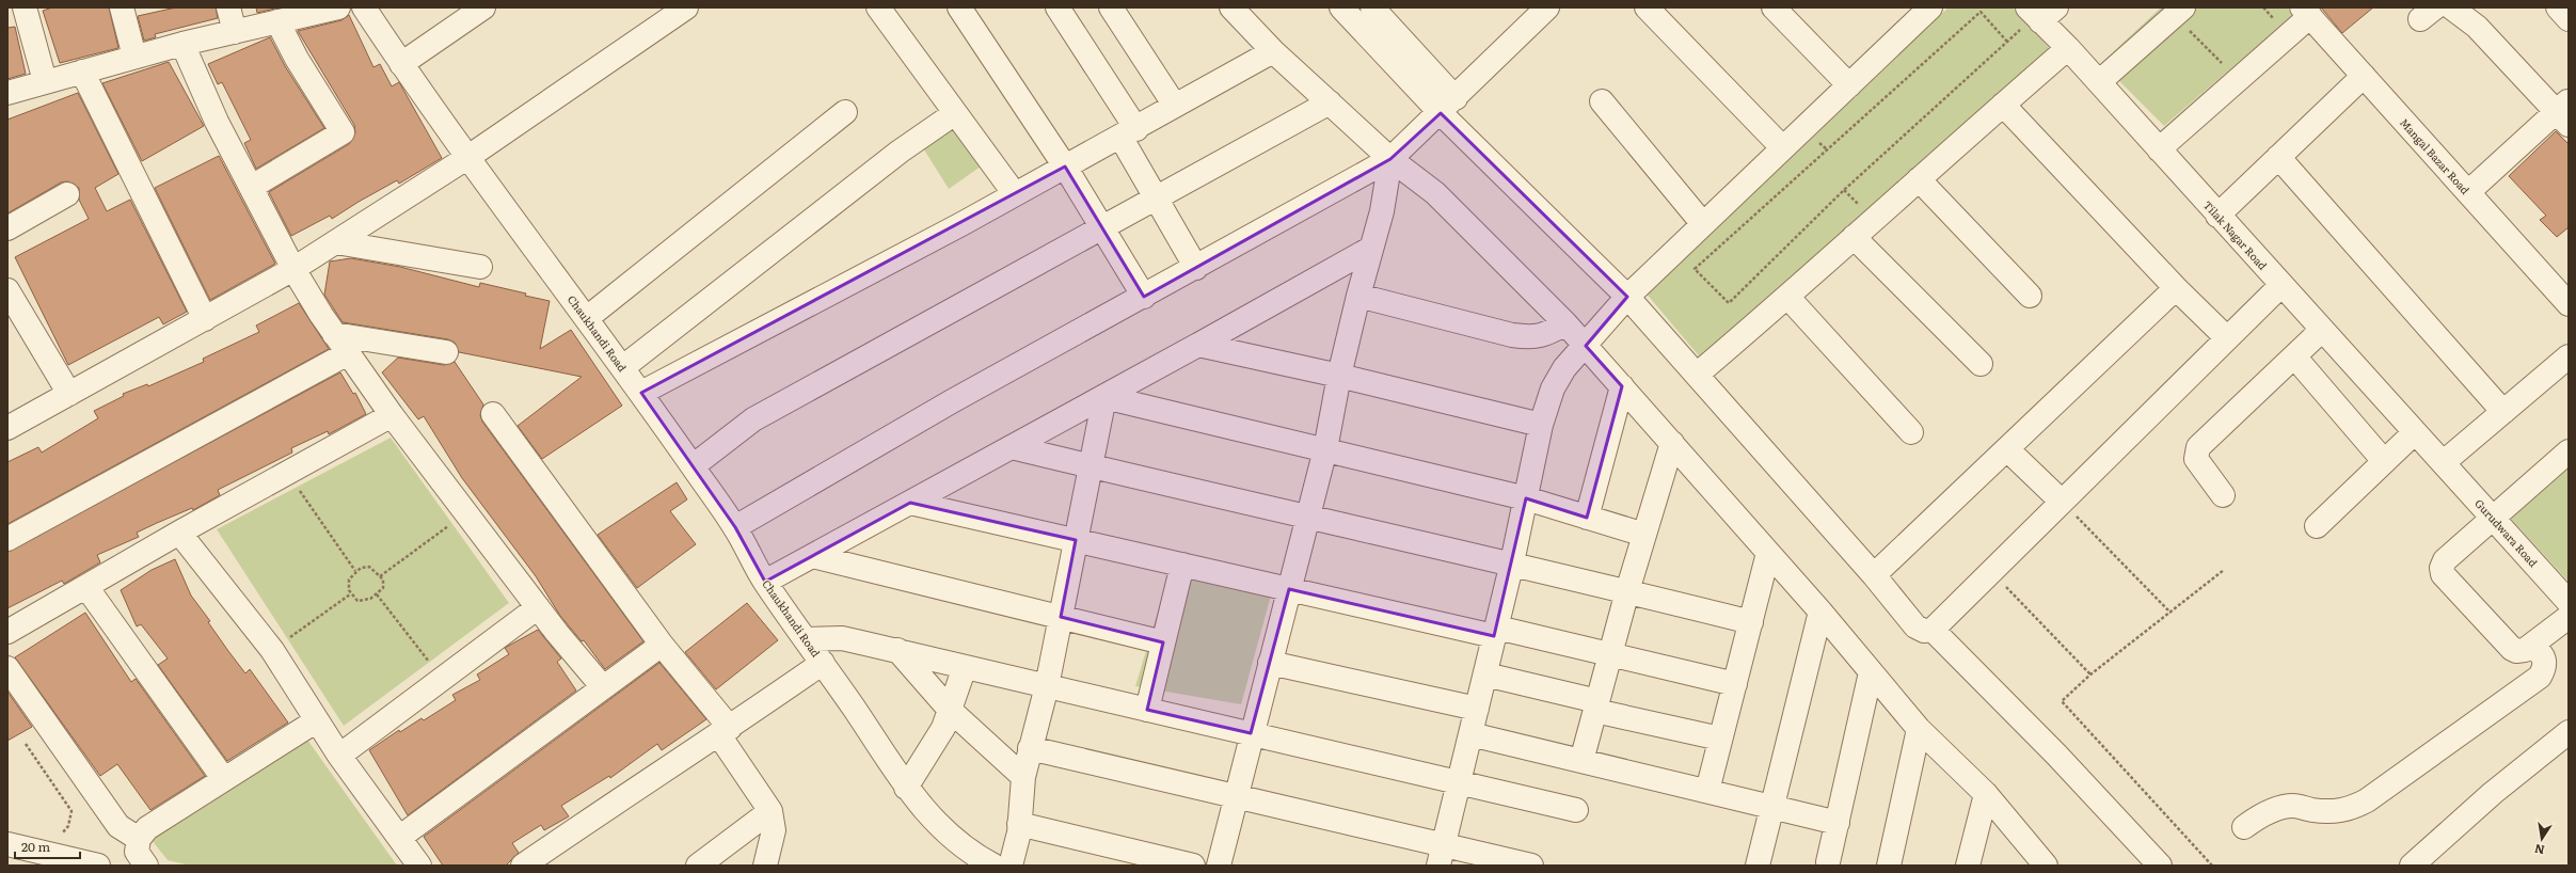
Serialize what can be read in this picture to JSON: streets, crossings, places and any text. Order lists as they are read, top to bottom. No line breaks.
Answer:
{"streets":{"street":["Mangal Bazar Road","Tilak Nagar Road","Chaukhandi Road","Gurudwara Road"]},"crossings":[["Tilak Nagar Road","Gurudwara Road"]],"scale_bar":"20 m","north":"bottom"}
